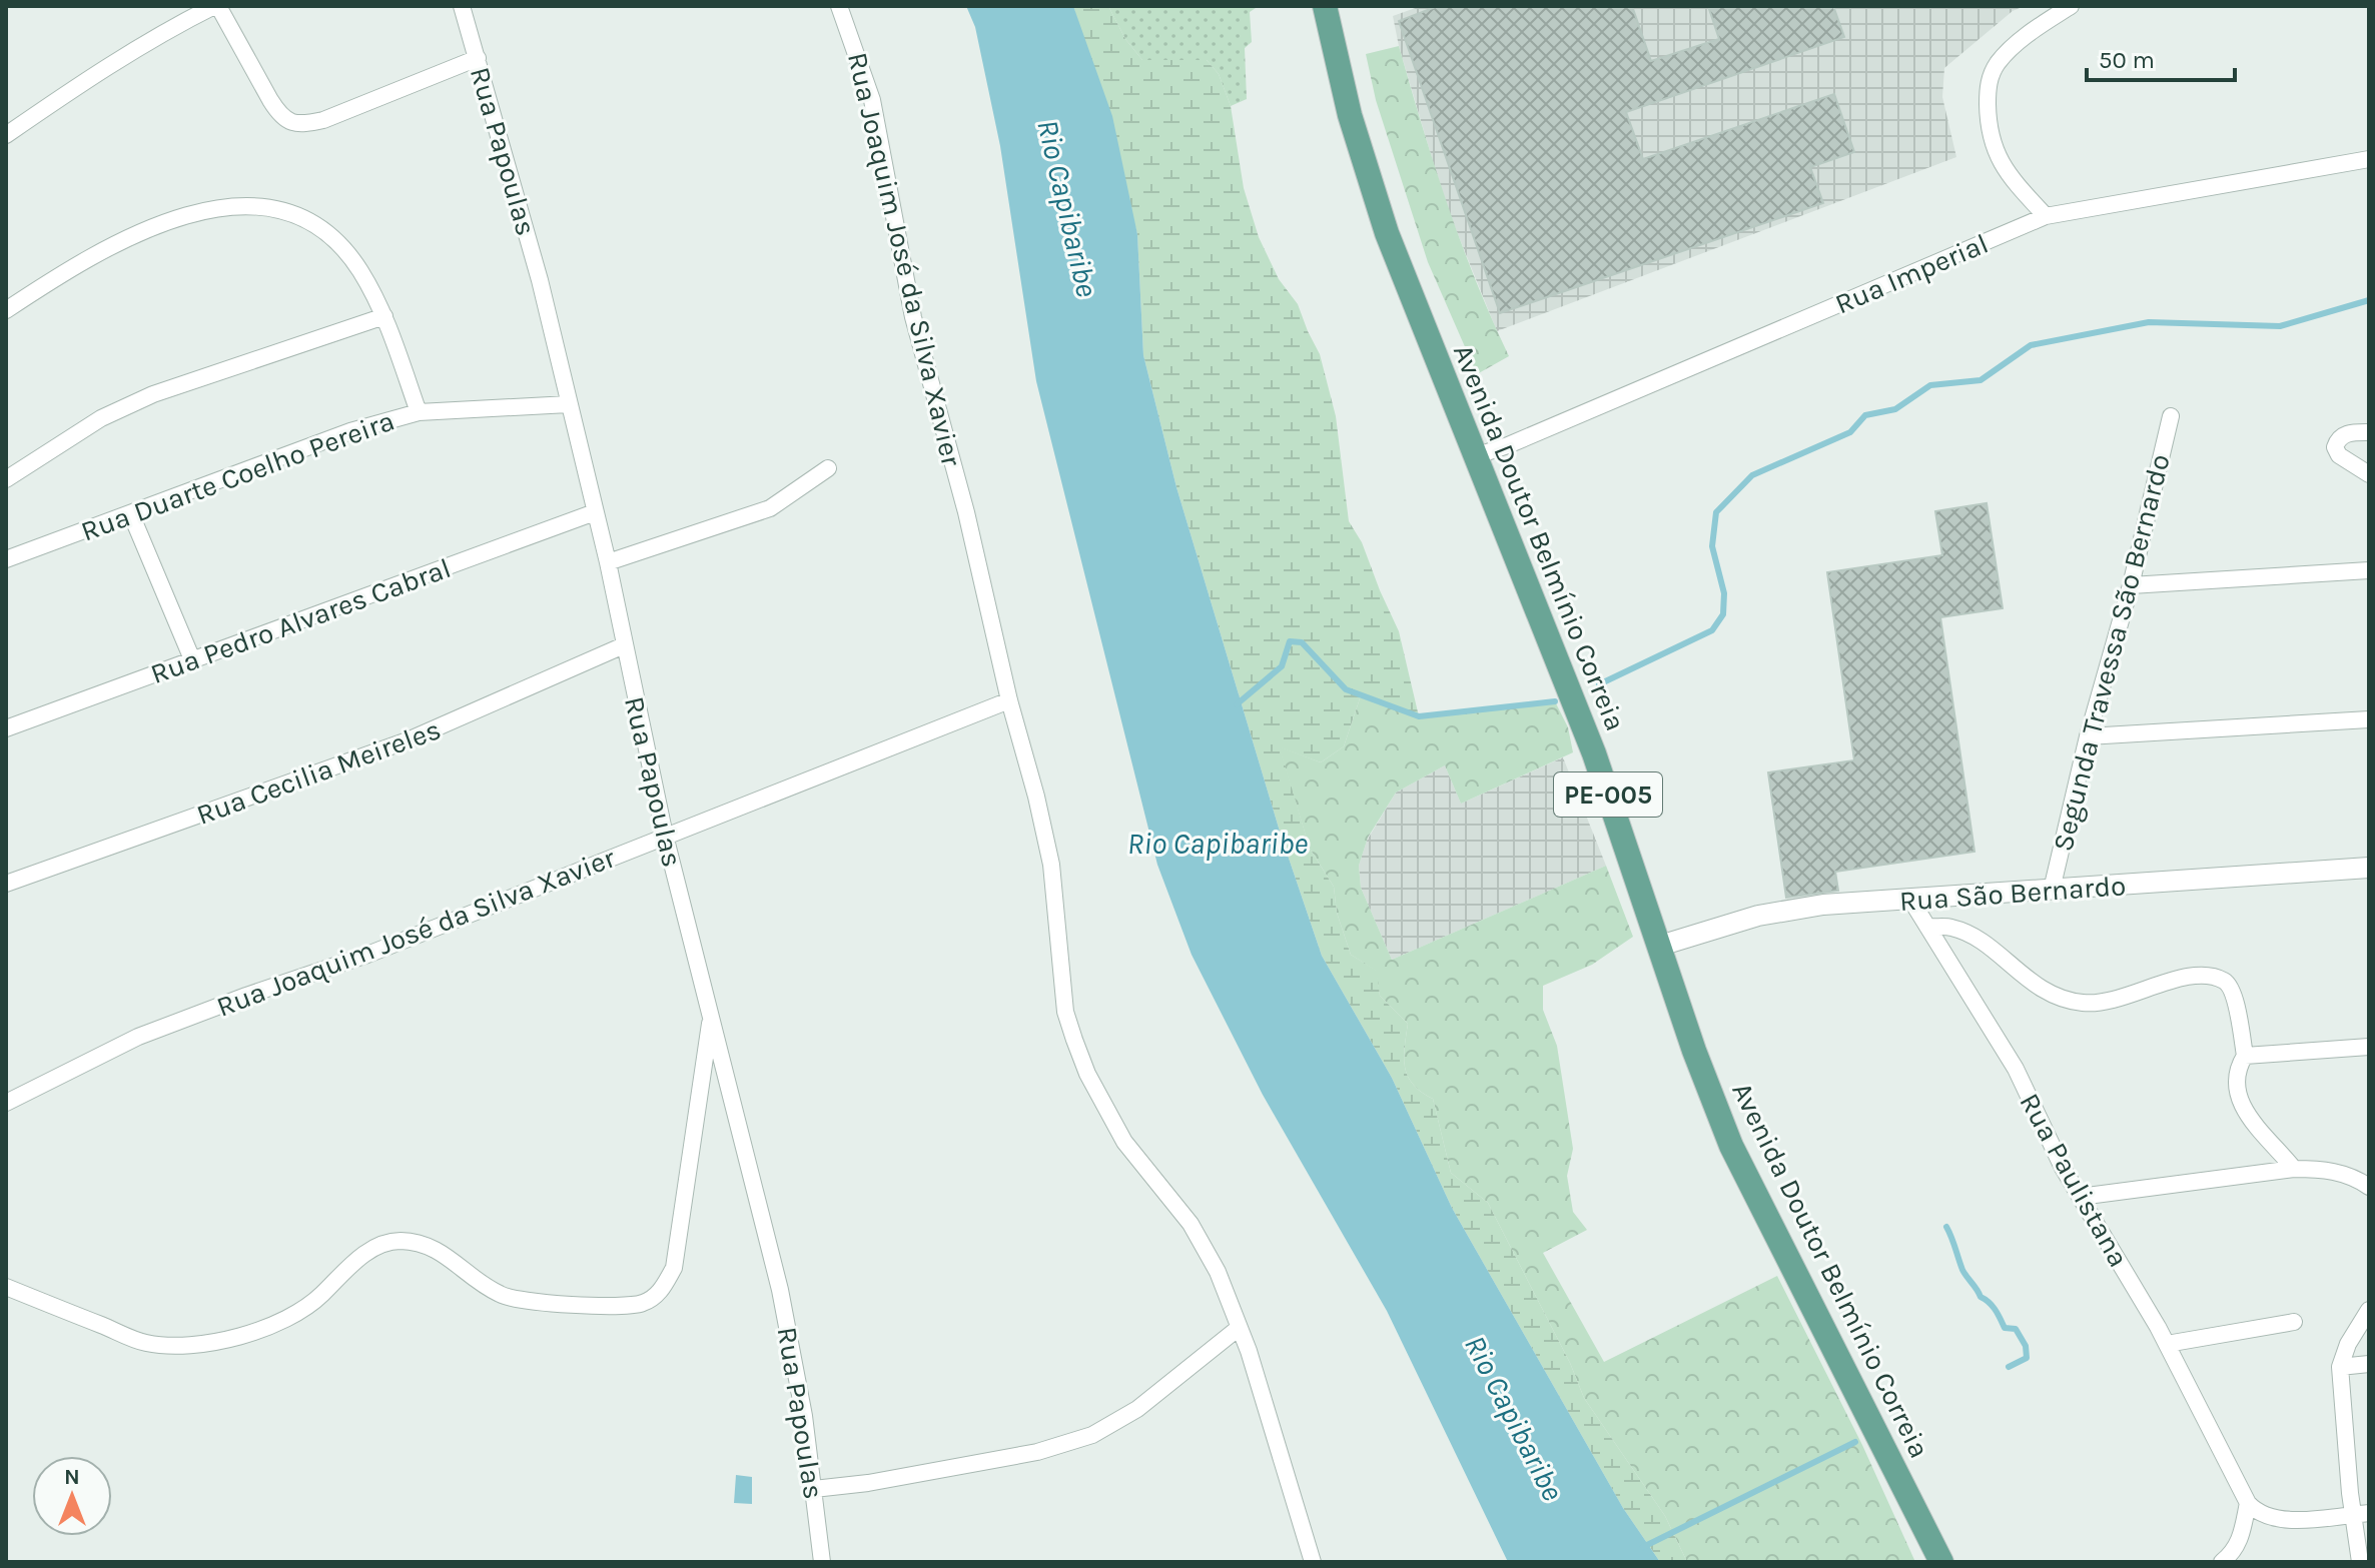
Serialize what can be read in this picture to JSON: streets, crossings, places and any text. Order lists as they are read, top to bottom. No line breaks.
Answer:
{"streets":{"main road":["Avenida Doutor Belmínio Correia","PE-005"],"street":["Rua Papoulas","Rua Joaquim José da Silva Xavier","Rua Imperial","Rua Duarte Coelho Pereira","Rua Pedro Alvares Cabral","Segunda Travessa São Bernardo","Rua Cecilia Meireles","Rua São Bernardo","Rua Paulistana"]},"crossings":[["Rua Papoulas","Rua Joaquim José da Silva Xavier"],["Rua Papoulas","Rua Duarte Coelho Pereira"],["Rua Papoulas","Rua Pedro Alvares Cabral"],["Rua Papoulas","Rua Cecilia Meireles"],["Rua Imperial","Avenida Doutor Belmínio Correia"],["Avenida Doutor Belmínio Correia","Rua São Bernardo"],["Segunda Travessa São Bernardo","Rua São Bernardo"],["Rua São Bernardo","Rua Paulistana"]],"water":["Rio Capibaribe"],"scale_bar":"50 m","north":"top"}
